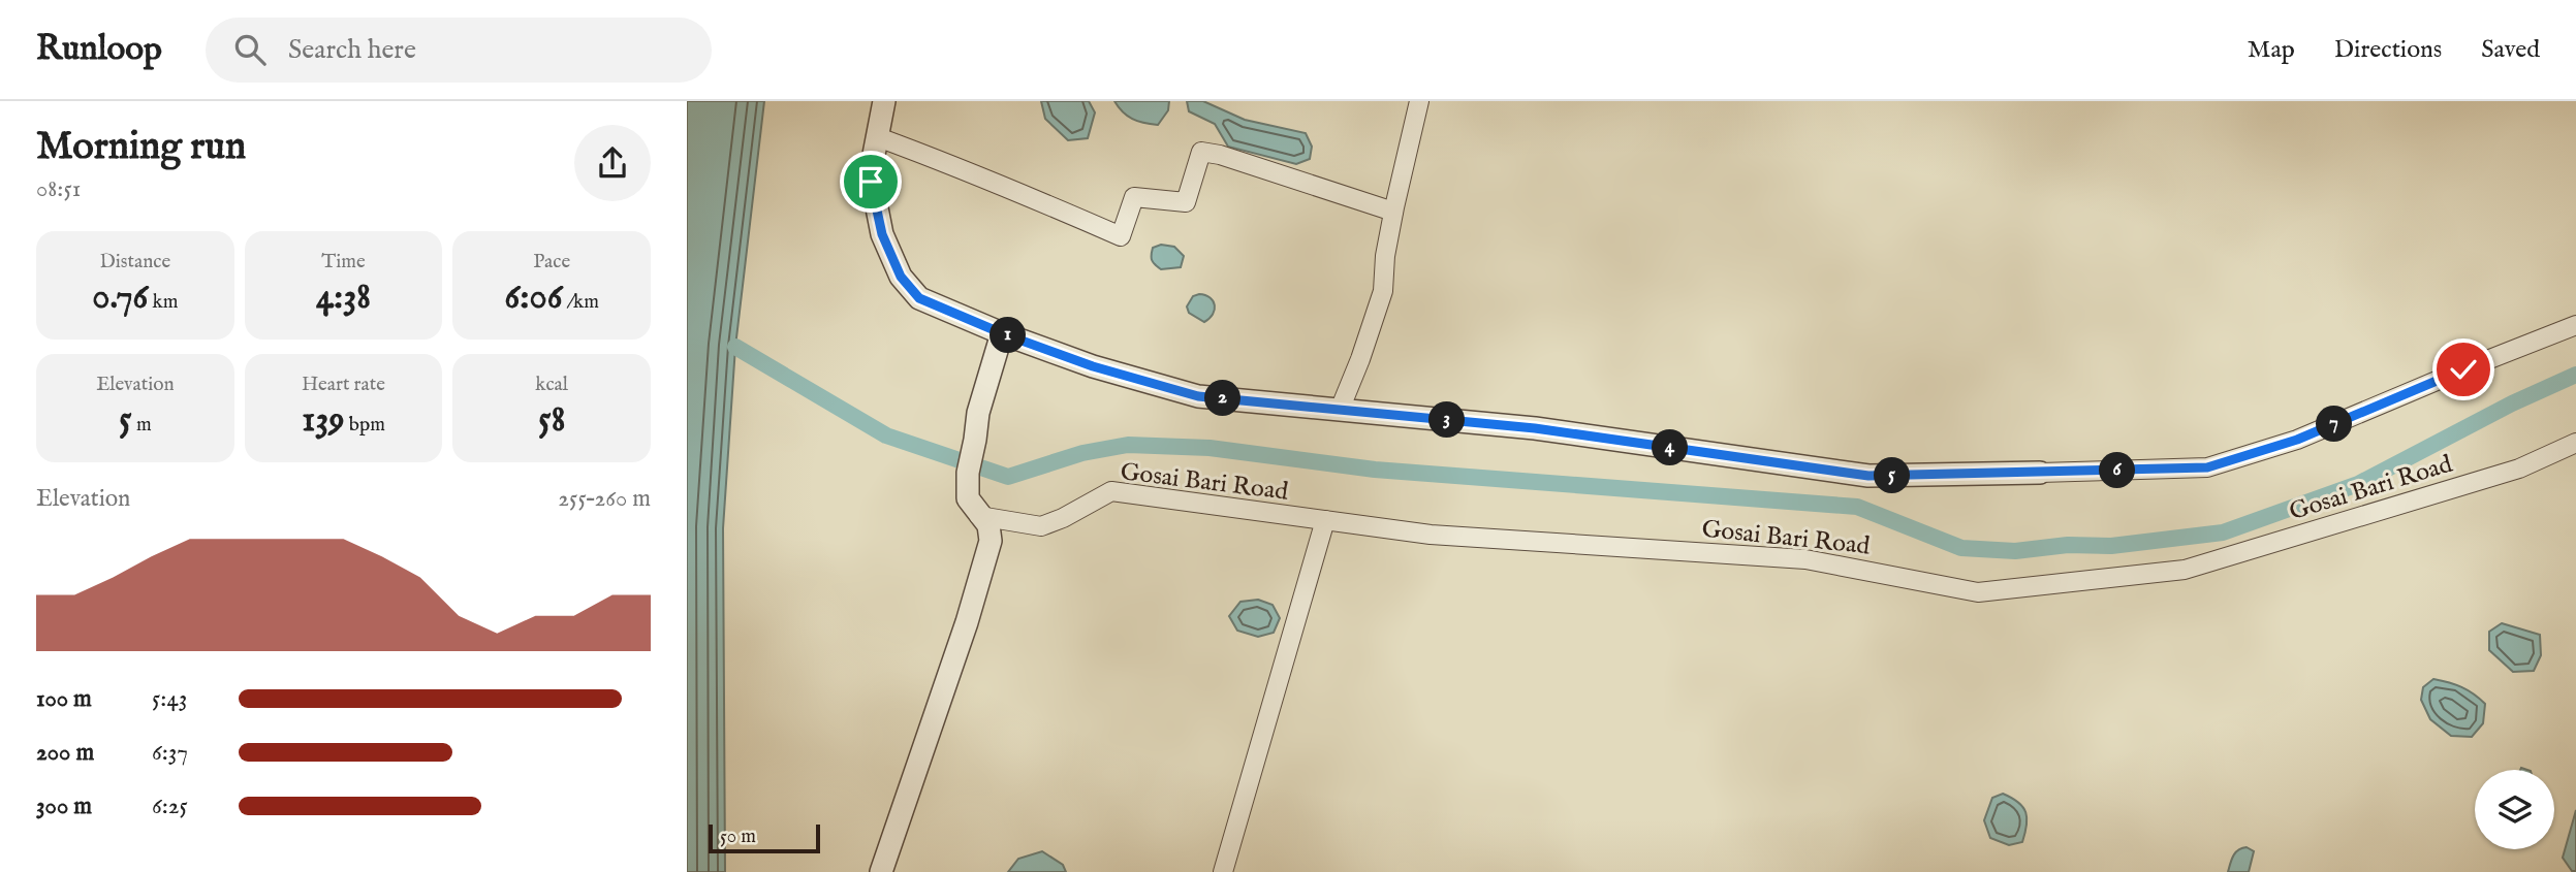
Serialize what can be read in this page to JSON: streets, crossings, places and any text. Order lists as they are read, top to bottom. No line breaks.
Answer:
{"streets":{"street":["Gosai Bari Road"]},"scale_bar":"50 m","page":{"header":"Runloop","search":"Search here","nav":["Map","Directions","Saved"],"heading":["Morning run","08:51"],"stats":[["Distance","0.76 km"],["Time","4:38"],["Pace","6:06 /km"],["Elevation","5 m"],["Heart rate","139 bpm"],["kcal","58"]],"pins":["1","2","3","7","4","6","5"],"chart":["Elevation","255–260 m"],"list":[{"name":"100 m","note":"5:43"},{"name":"200 m","note":"6:37"},{"name":"300 m","note":"6:25"}],"scale":"50 m"}}
